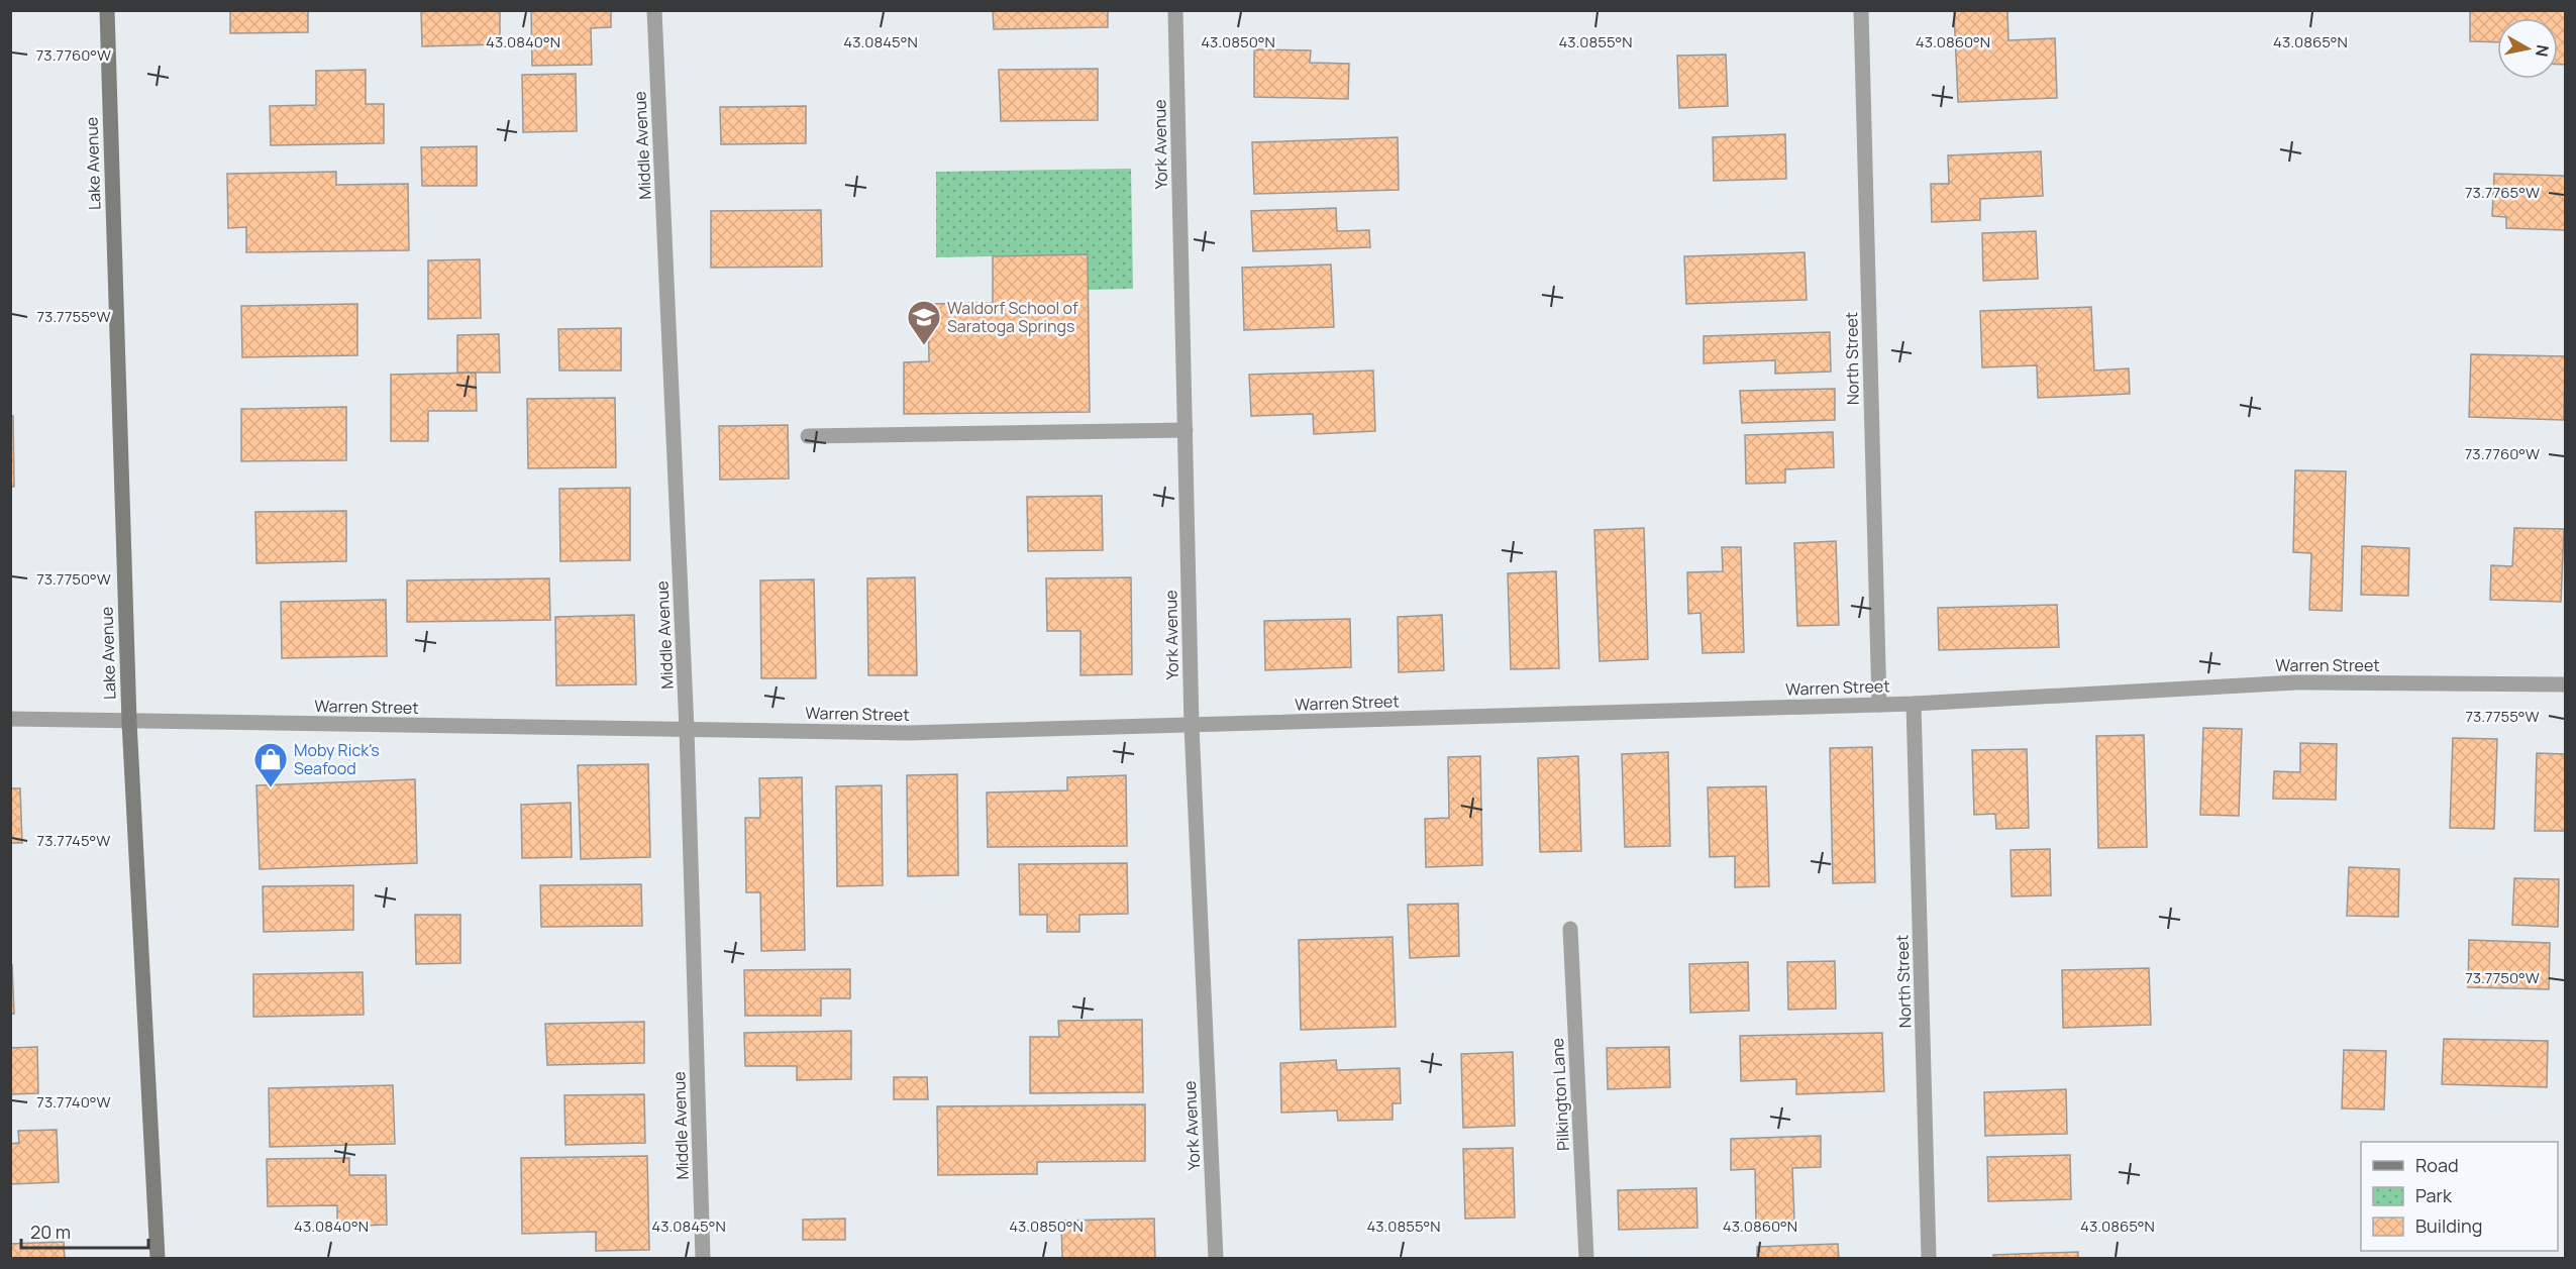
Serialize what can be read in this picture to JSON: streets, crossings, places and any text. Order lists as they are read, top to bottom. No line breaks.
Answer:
{"streets":{"main road":["Lake Avenue"],"street":["York Avenue","Middle Avenue","North Street","Warren Street","Pilkington Lane"]},"crossings":[["York Avenue","Warren Street"],["Middle Avenue","Warren Street"],["Lake Avenue","Warren Street"],["North Street","Warren Street"]],"places":{"school or university":["Waldorf School of Saratoga Springs"],"shop":["Moby Rick's Seafood"]},"legend":["Road","Park","Building"],"scale_bar":"20 m","north":"right","coordinates":["43.0840°N","43.0845°N","43.0850°N","43.0855°N","43.0860°N","43.0865°N","73.7760°W","73.7765°W","73.7755°W","73.7750°W","73.7745°W","73.7740°W"]}
